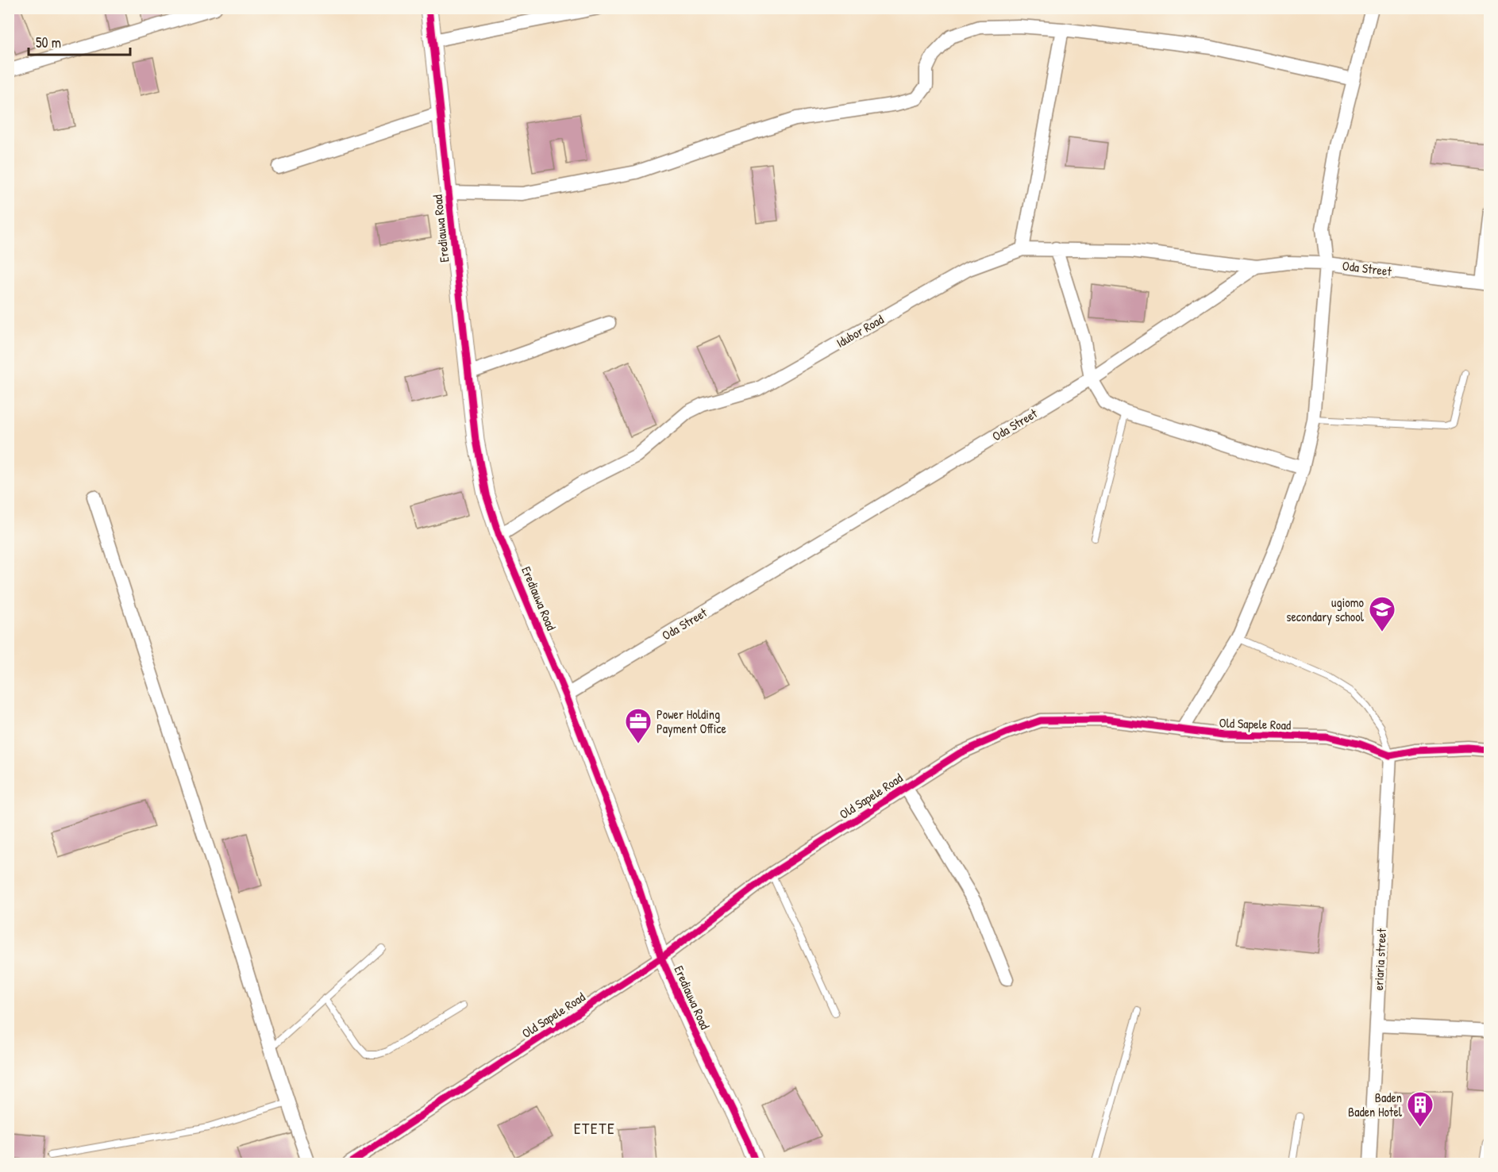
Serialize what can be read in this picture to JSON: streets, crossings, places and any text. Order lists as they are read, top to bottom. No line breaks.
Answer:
{"streets":{"street":["Erediauwa Road","Oda Street","Idubor Road","Old Sapele Road","eriaria street"]},"crossings":[["Erediauwa Road","Oda Street"],["Erediauwa Road","Idubor Road"],["Erediauwa Road","Old Sapele Road"],["Oda Street","Idubor Road"],["Old Sapele Road","eriaria street"]],"districts":["ETETE"],"places":{"school or university":["ugiomo secondary school"],"office":["Power Holding Payment Office"],"building":["Baden Baden Hotel"]},"scale_bar":"50 m"}
